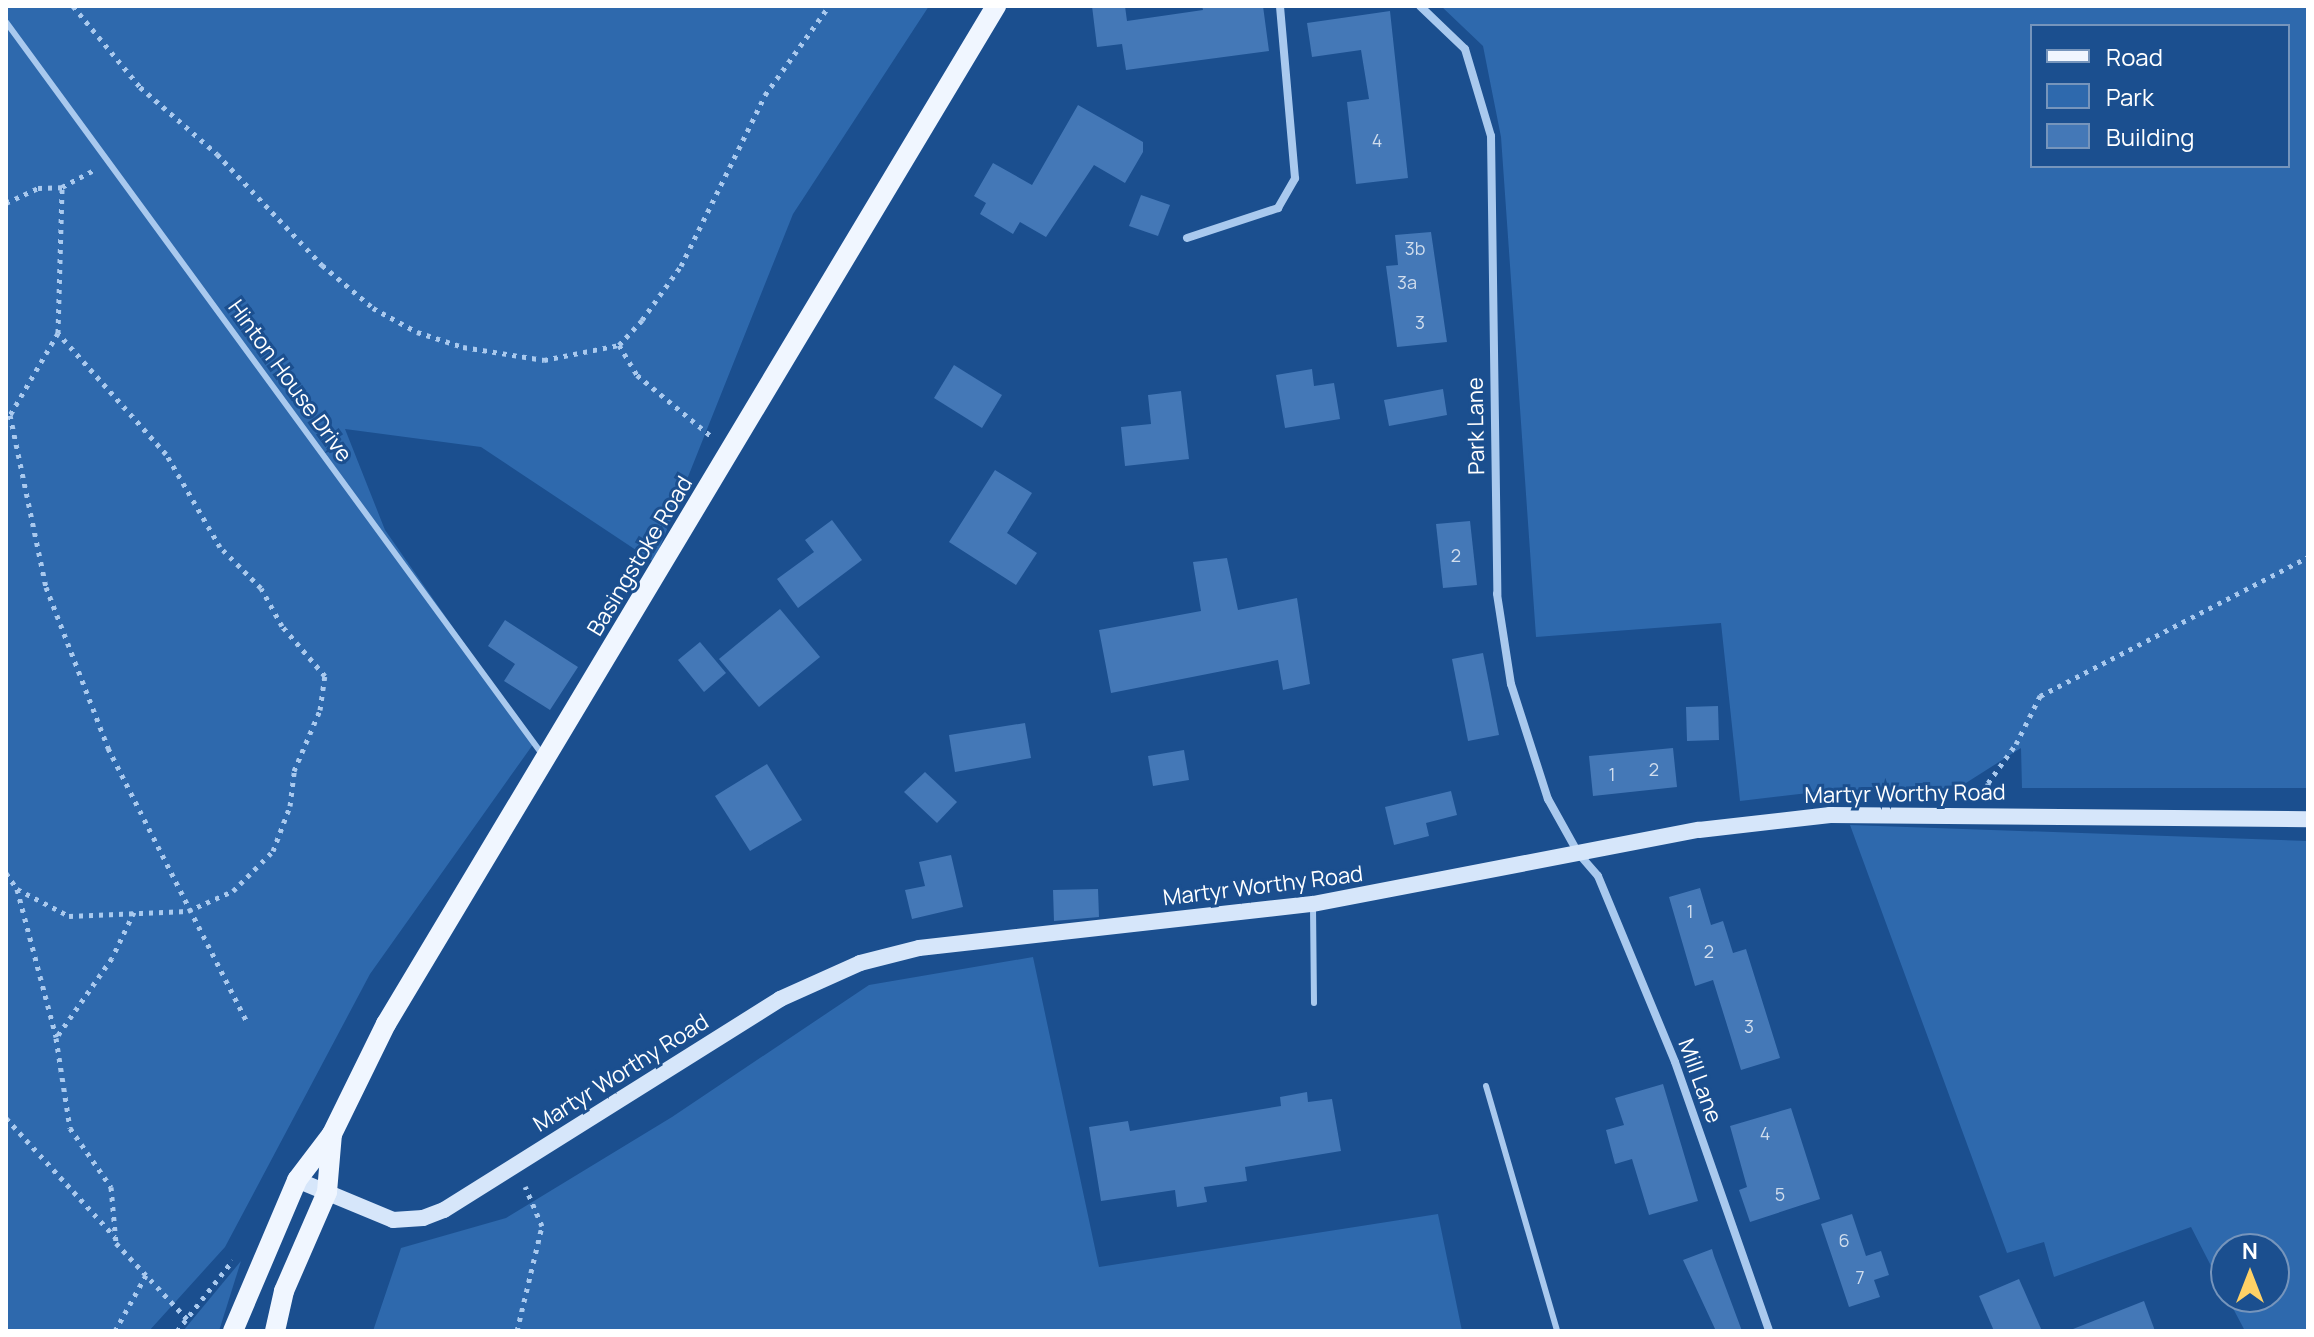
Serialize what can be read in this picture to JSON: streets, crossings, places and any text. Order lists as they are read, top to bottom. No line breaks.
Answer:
{"streets":{"main road":["Basingstoke Road","Martyr Worthy Road"],"street":["Park Lane","Mill Lane"],"lane":["Hinton House Drive"]},"crossings":[["Hinton House Drive","Basingstoke Road"],["Park Lane","Martyr Worthy Road"],["Park Lane","Mill Lane"],["Basingstoke Road","Martyr Worthy Road"],["Martyr Worthy Road","Mill Lane"]],"house_numbers":["4","3b","3a","3","2","2","1","1","2","3","4","5","6","7"],"legend":["Road","Park","Building"],"north":"top"}
